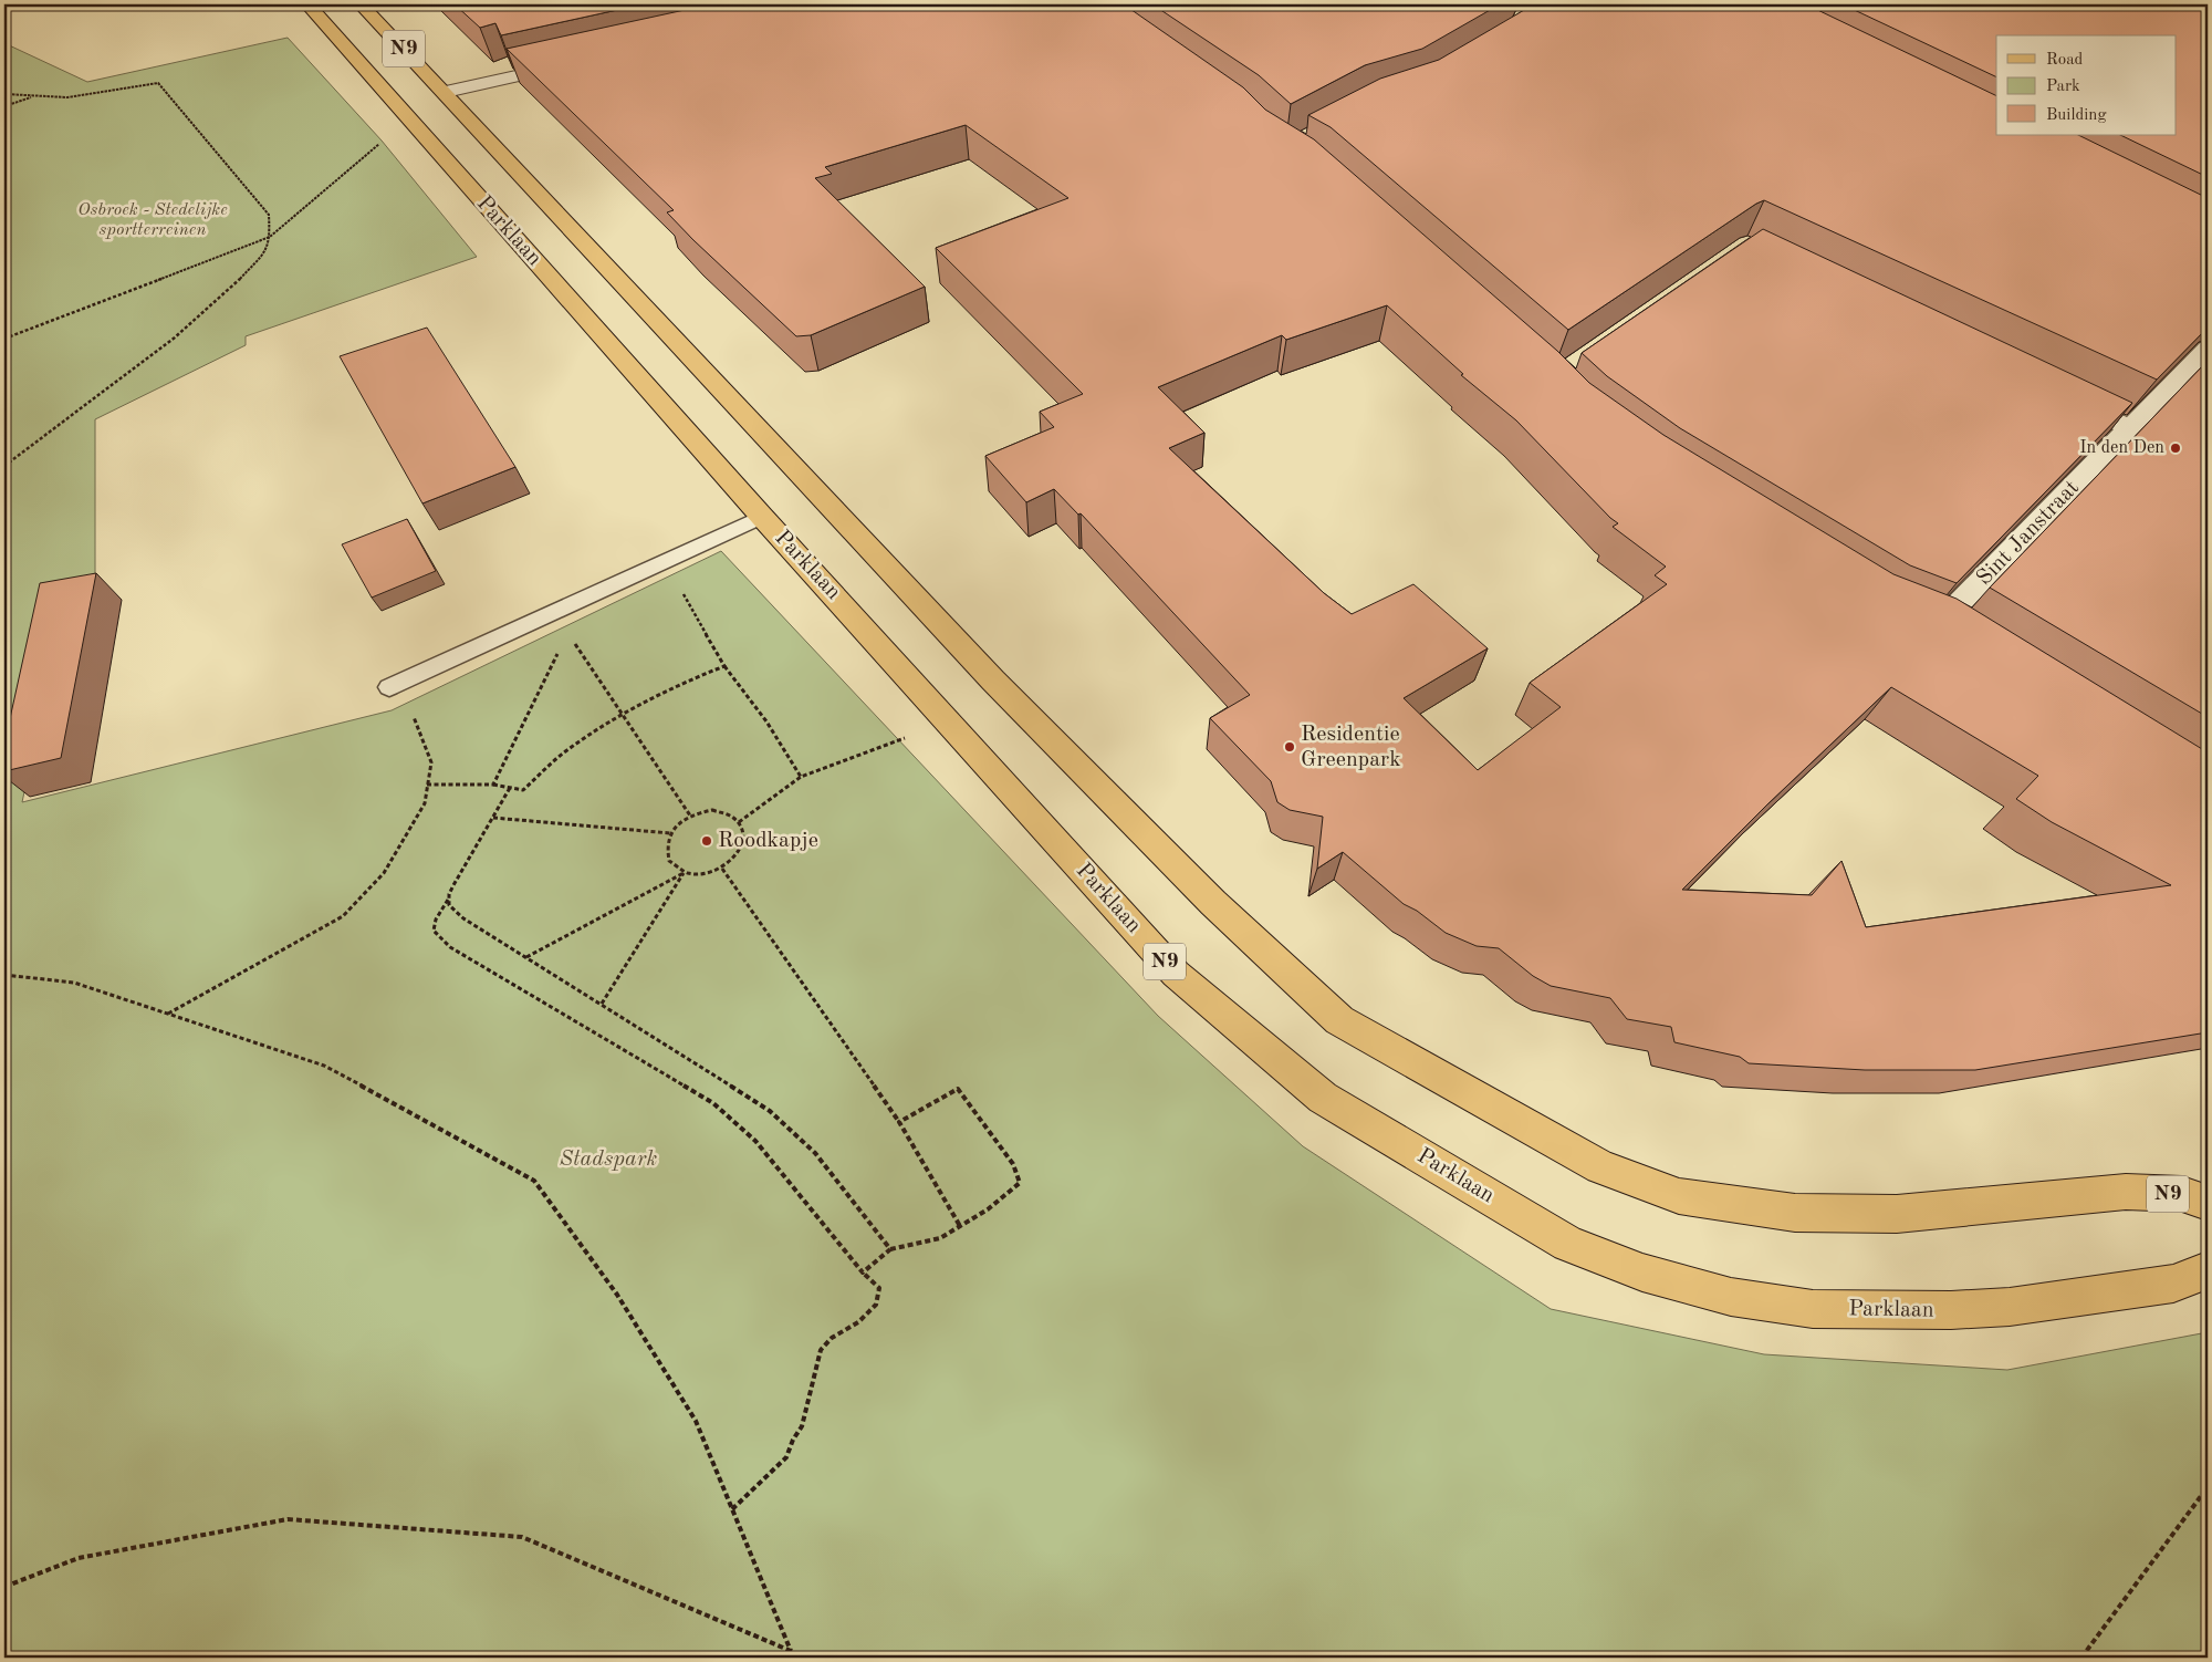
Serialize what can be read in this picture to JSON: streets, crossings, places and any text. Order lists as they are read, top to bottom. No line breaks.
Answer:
{"streets":{"main road":["N9","Parklaan"],"street":["Sint Janstraat"]},"parks":["Osbroek - Stedelijke sportterreinen","Stadspark"],"places":["In den Den","Residentie Greenpark","Roodkapje"],"legend":["Road","Park","Building"]}
